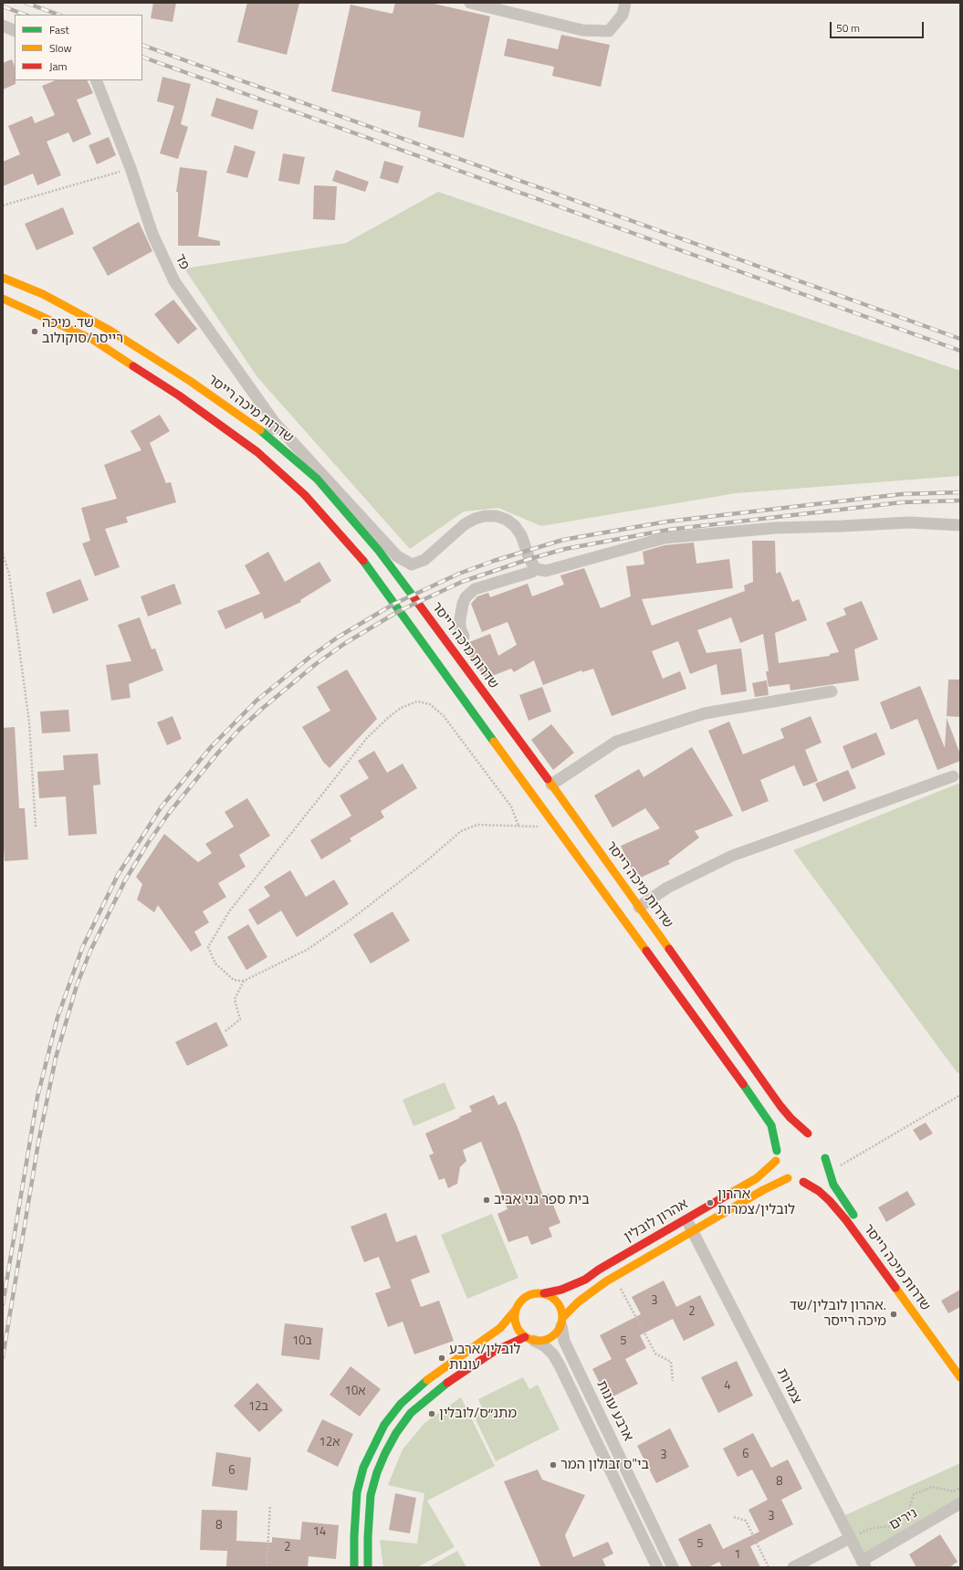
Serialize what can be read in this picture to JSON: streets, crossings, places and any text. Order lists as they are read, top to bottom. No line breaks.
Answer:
{"streets":{"street":["פד","שדרות מיכה רייסר","אהרון לובלין","צמרות","ארבע עונות","נירים"]},"crossings":[["שדרות מיכה רייסר","אהרון לובלין"],["אהרון לובלין","צמרות"],["אהרון לובלין","ארבע עונות"],["צמרות","נירים"]],"places":["שד. מיכה רייסר/סוקולוב","בית ספר גני אביב","אהרון לובלין/צמרות","אהרון לובלין/שד. מיכה רייסר","לובלין/ארבע עונות","מתנ״ס/לובלין","בי\"ס זבולון המר"],"house_numbers":["3","2","10ב","5","4","10א","12ב","12א","6","3","6","8","3","8","14","5","2","1"],"legend":["Fast","Slow","Jam"],"scale_bar":"50 m"}
